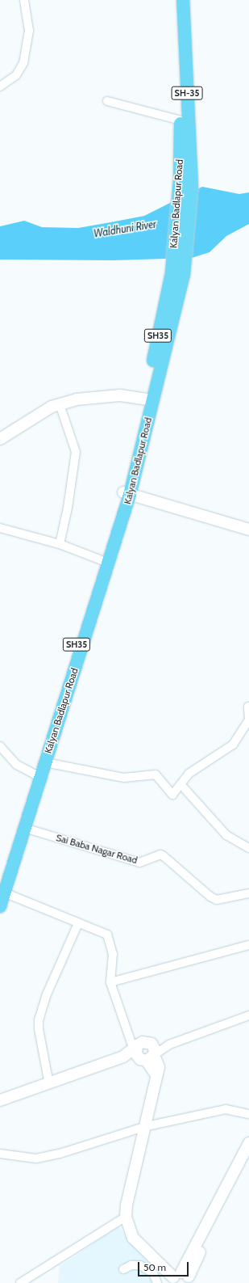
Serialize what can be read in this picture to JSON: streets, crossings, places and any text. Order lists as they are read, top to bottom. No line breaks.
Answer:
{"streets":{"main road":["SH-35","Kalyan Badlapur Road","SH35"],"street":["Sai Baba Nagar Road"]},"crossings":[["Kalyan Badlapur Road","Sai Baba Nagar Road"]],"water":["Waldhuni River"],"scale_bar":"50 m"}
